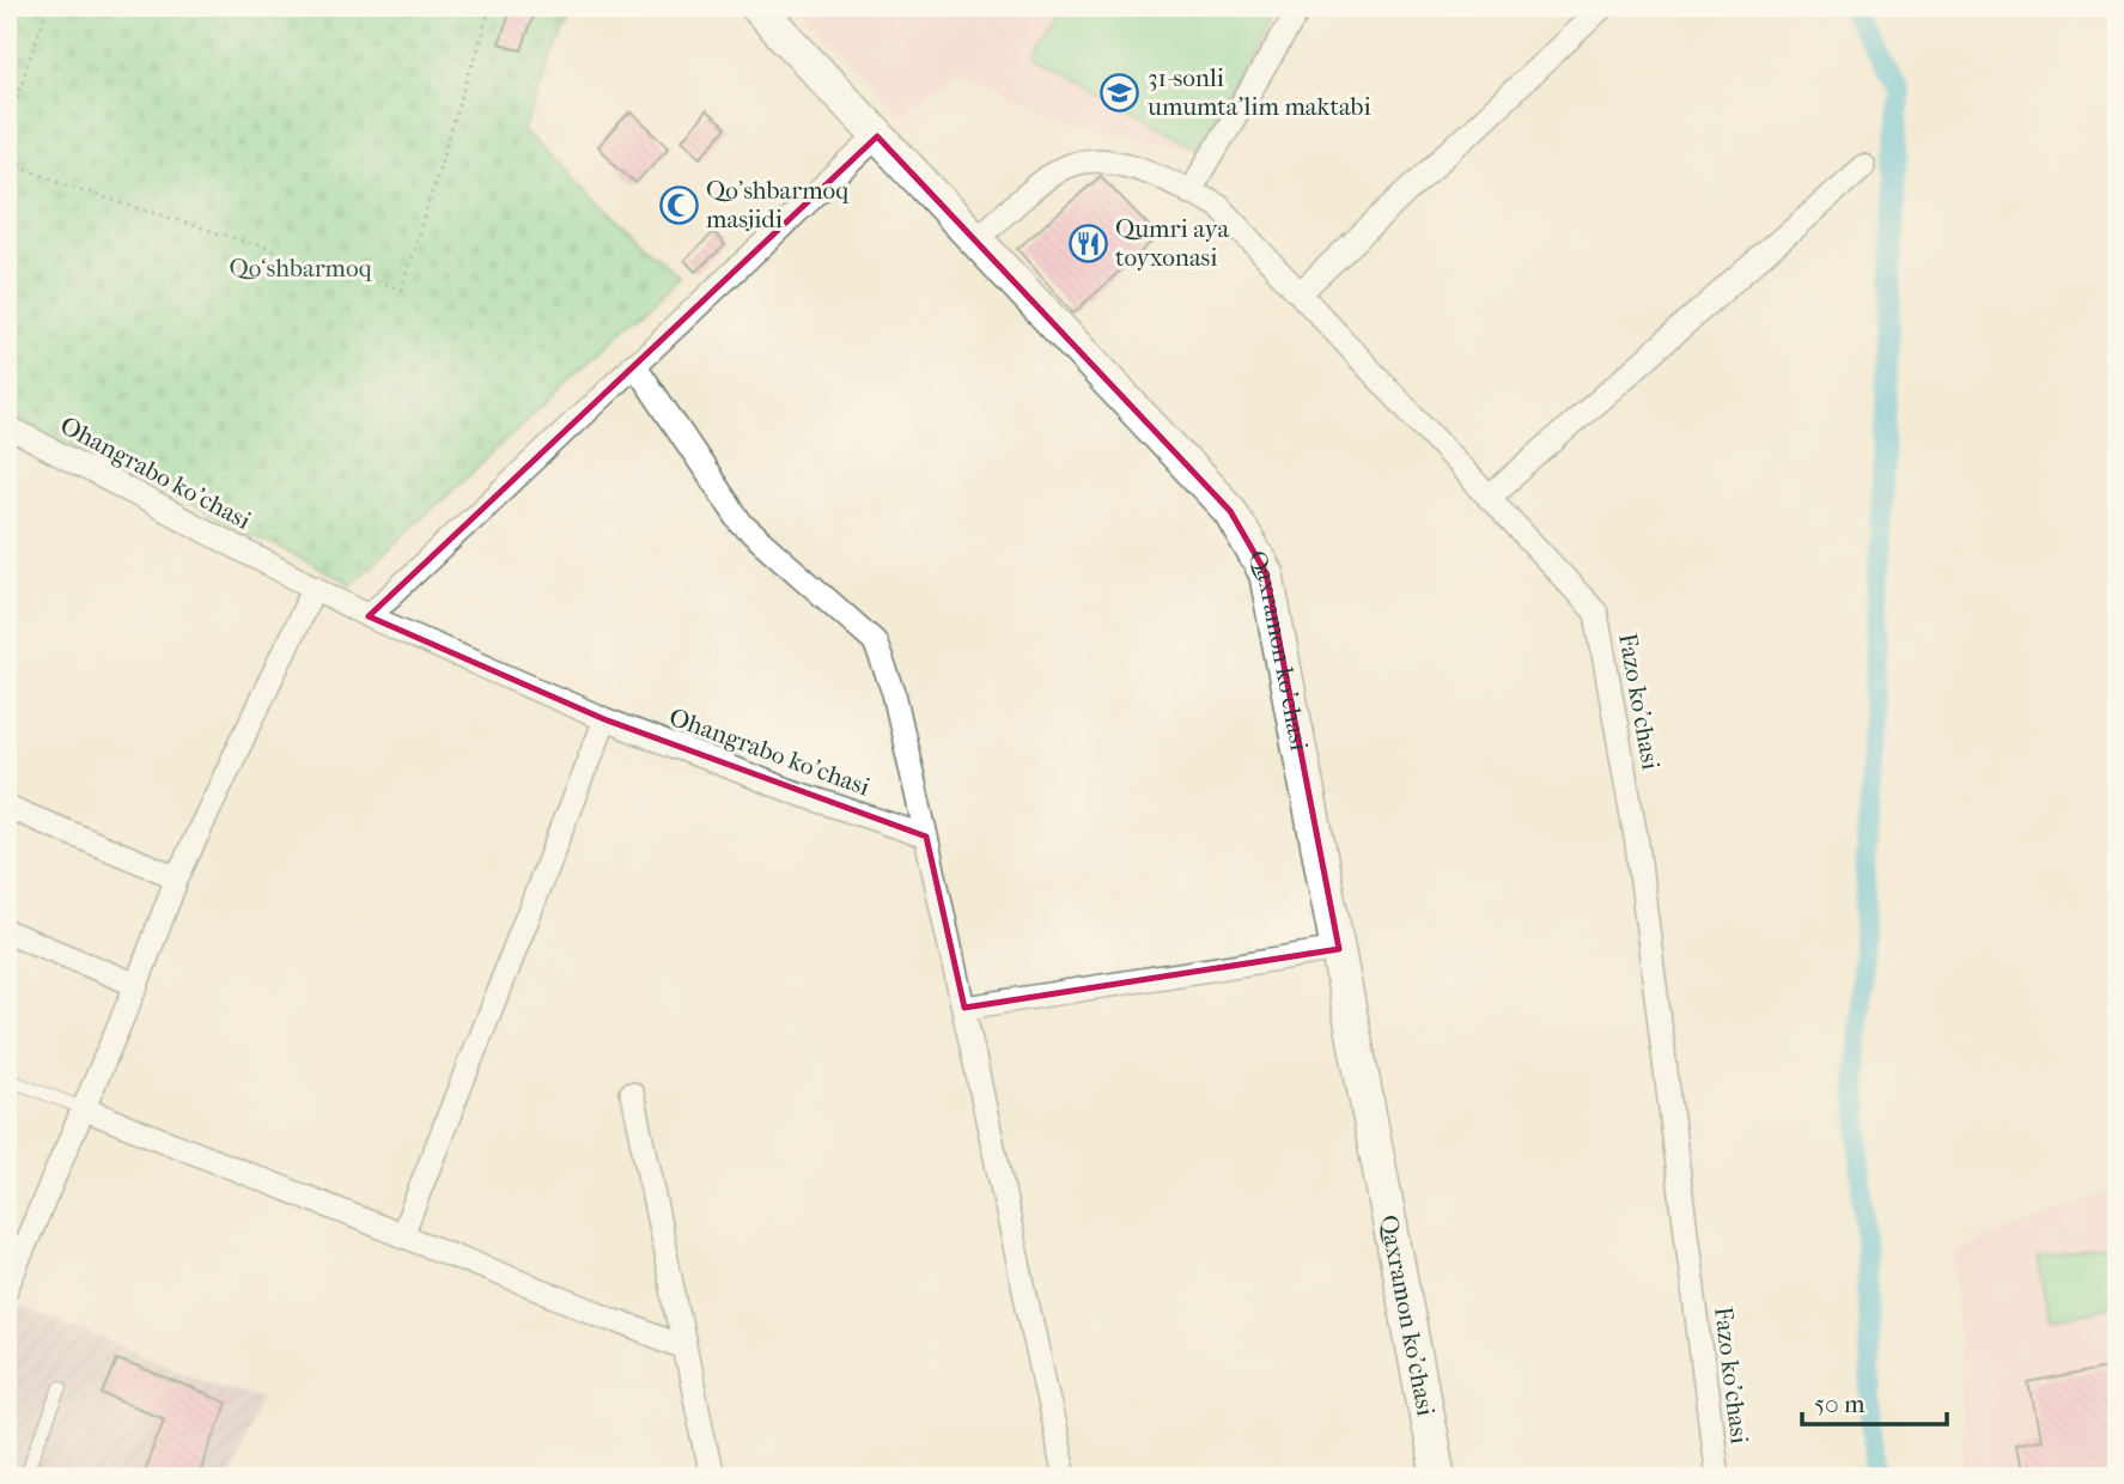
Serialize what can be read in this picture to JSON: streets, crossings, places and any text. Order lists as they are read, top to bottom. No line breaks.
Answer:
{"streets":{"street":["Ohangrabo ko'chasi","Qaxramon ko'chasi","Fazo ko'chasi"]},"crossings":[["Qaxramon ko'chasi","Fazo ko'chasi"]],"parks":["Qo‘shbarmoq"],"places":{"school or university":["31-sonli umumta'lim maktabi"],"mosque":["Qo'shbarmoq masjidi"],"restaurant":["Qumri aya toyxonasi"]},"scale_bar":"50 m"}
